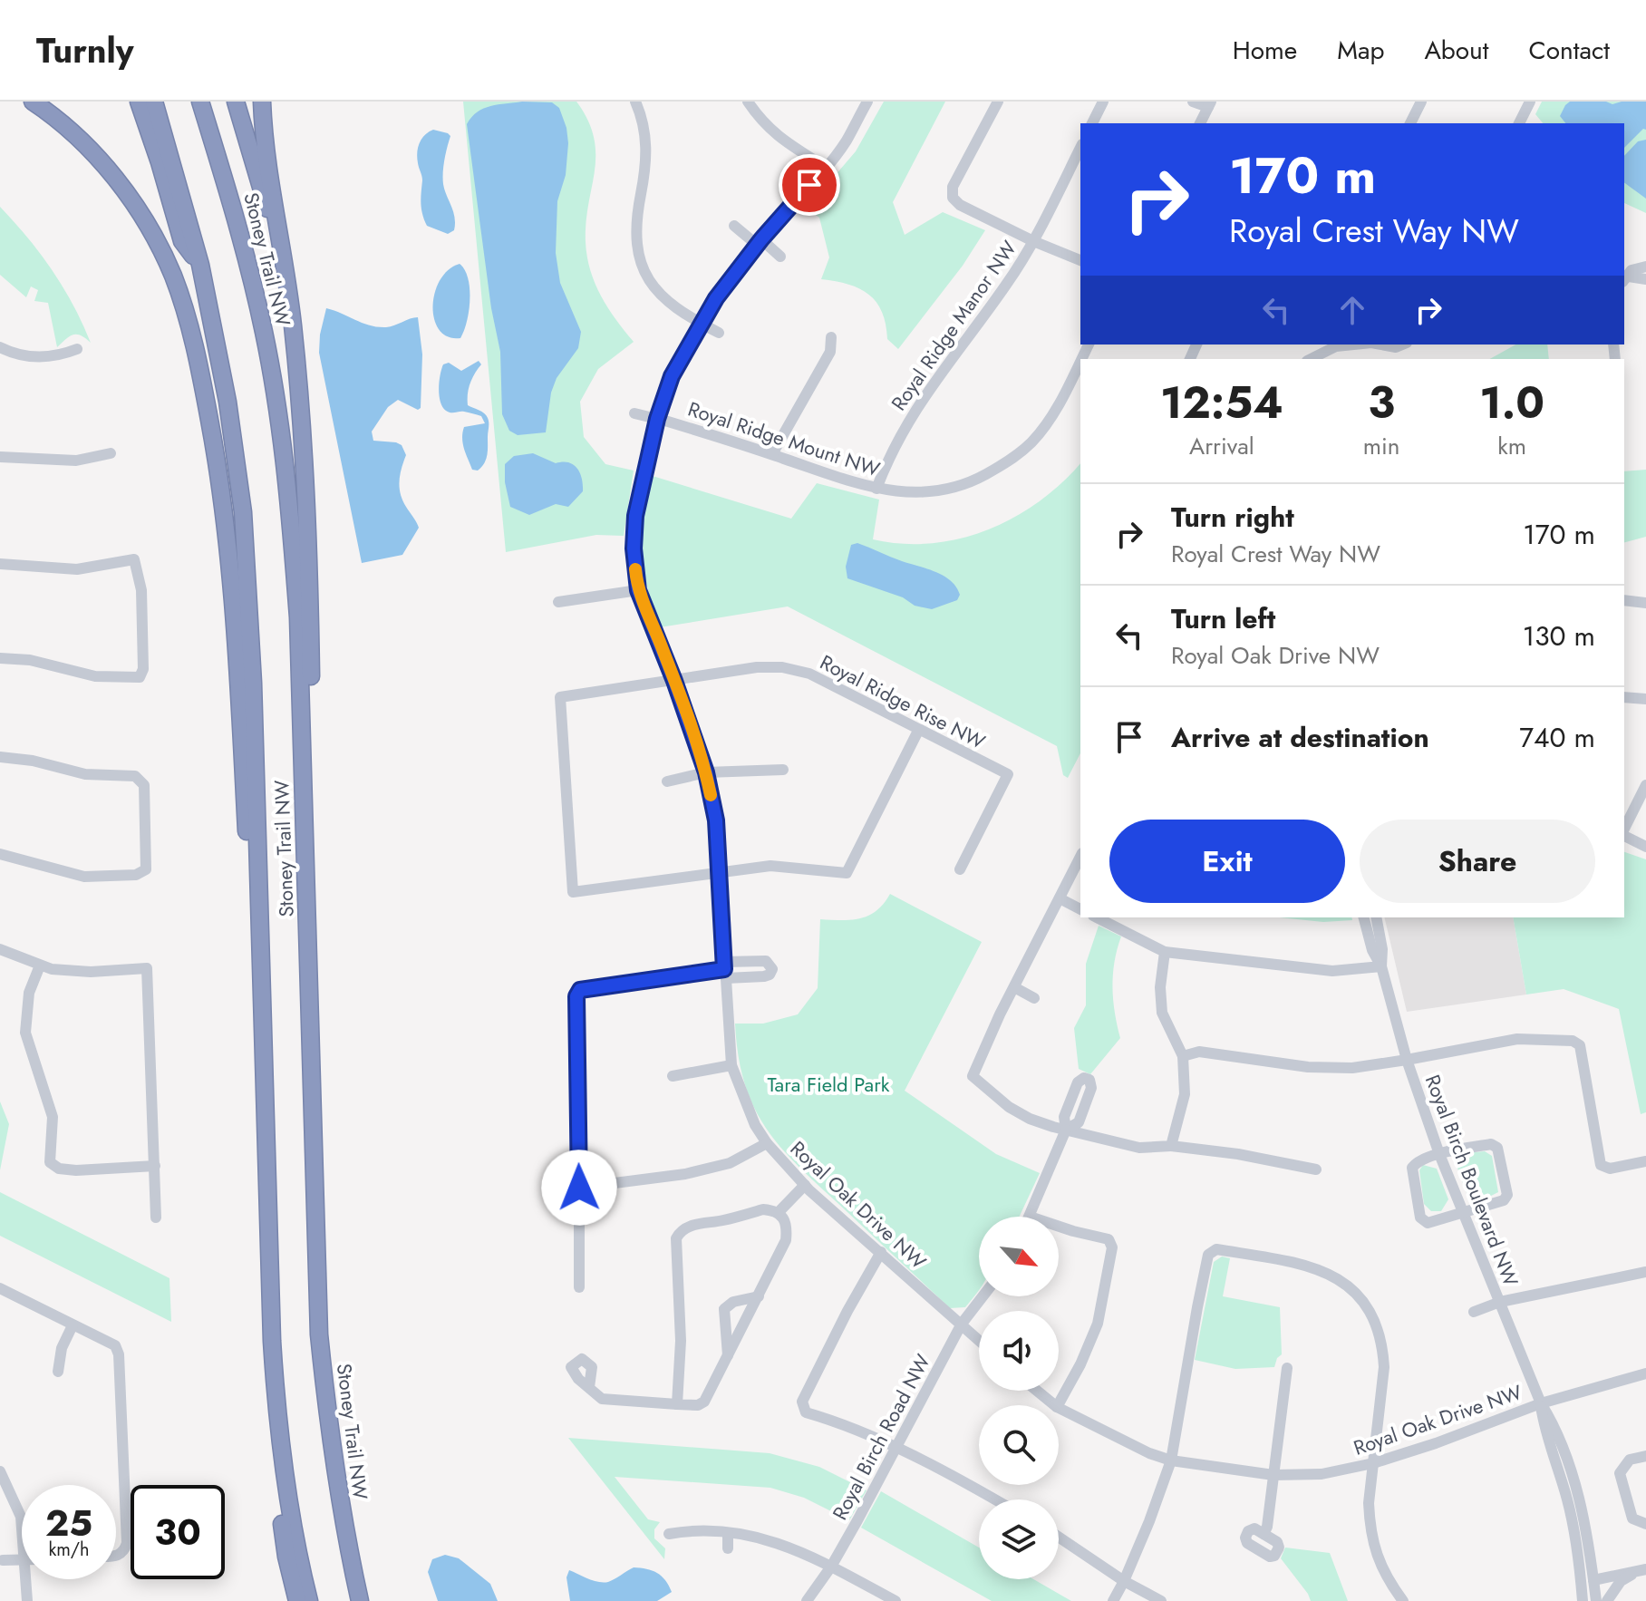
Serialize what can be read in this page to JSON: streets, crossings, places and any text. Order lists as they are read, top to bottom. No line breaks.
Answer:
{"streets":{"highway":["Stoney Trail NW"],"street":["Royal Ridge Manor NW","Royal Ridge Mount NW","Royal Ridge Rise NW","Royal Birch Boulevard NW","Royal Oak Drive NW","Royal Birch Road NW"]},"crossings":[["Royal Ridge Manor NW","Royal Ridge Mount NW"],["Royal Ridge Mount NW","Royal Oak Drive NW"],["Royal Ridge Rise NW","Royal Oak Drive NW"],["Royal Birch Boulevard NW","Royal Oak Drive NW"],["Royal Oak Drive NW","Royal Birch Road NW"]],"parks":["Tara Field Park"],"north":"bottom right","page":{"header":"Turnly","nav":["Home","Map","About","Contact"],"turn":["170 m","Royal Crest Way NW"],"eta":["12:54","Arrival","3","min","1.0","km"],"list":[{"name":"Turn right","note":"Royal Crest Way NW","value":"170 m"},{"name":"Turn left","note":"Royal Oak Drive NW","value":"130 m"},{"name":"Arrive at destination","value":"740 m"}],"buttons":["Exit","Share"],"speed":"25 km/h","limit":"30"}}
